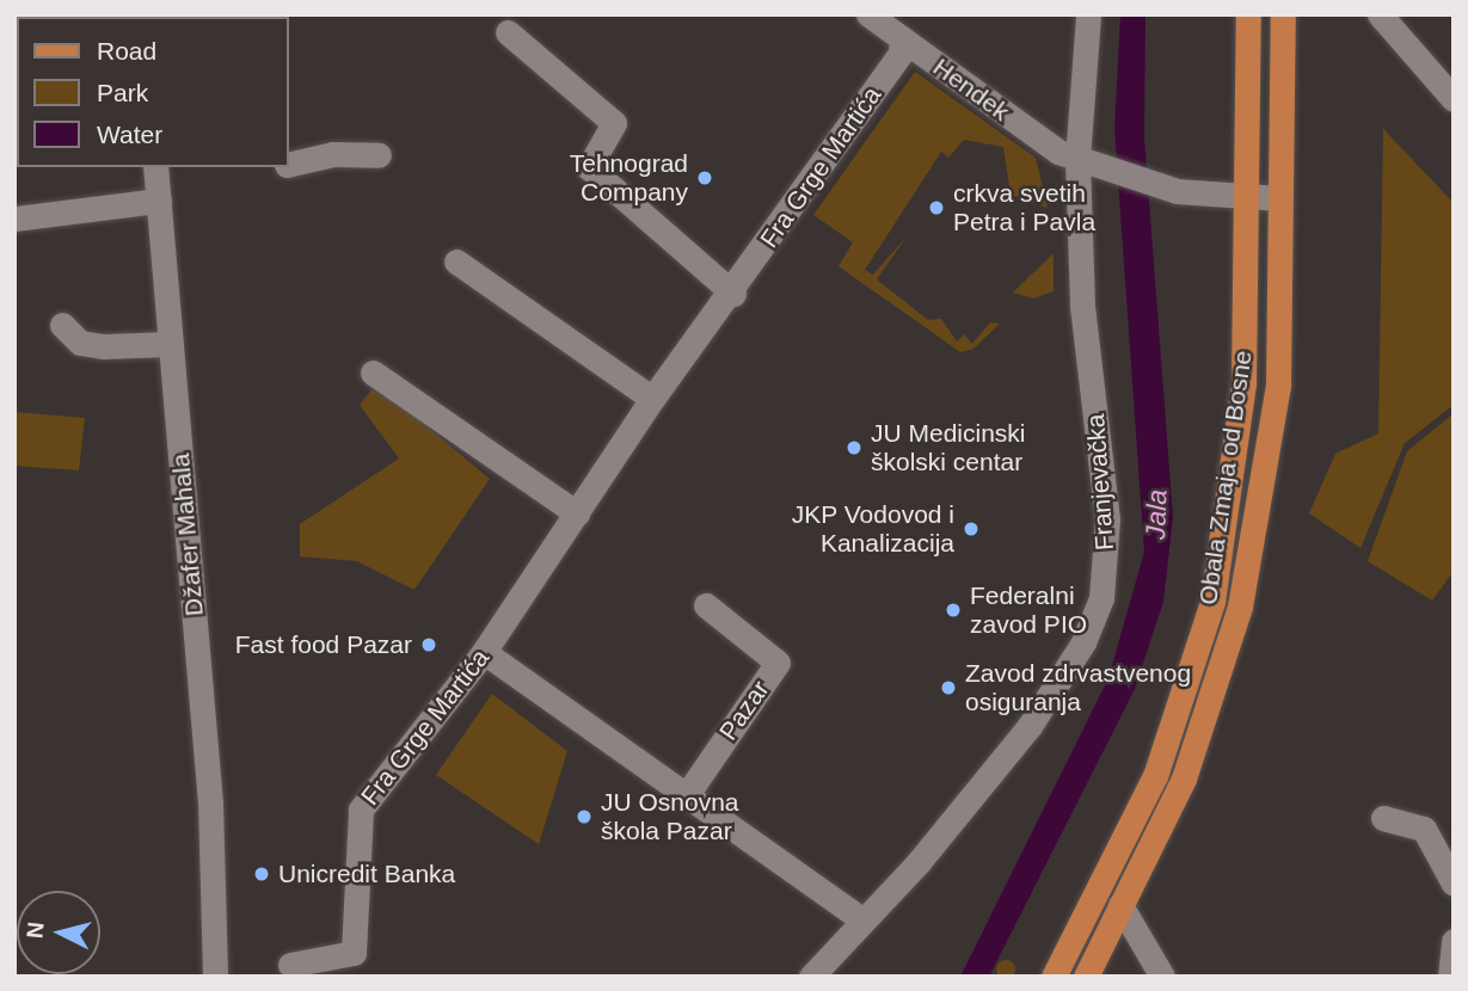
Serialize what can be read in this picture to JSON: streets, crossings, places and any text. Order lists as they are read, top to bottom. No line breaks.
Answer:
{"streets":{"main road":["Obala Zmaja od Bosne"],"street":["Hendek","Fra Grge Martića","Franjevačka","Džafer Mahala","Pazar"]},"crossings":[["Hendek","Fra Grge Martića"],["Hendek","Obala Zmaja od Bosne"],["Hendek","Franjevačka"]],"water":["Jala"],"places":["Tehnograd Company","crkva svetih Petra i Pavla","JU Medicinski školski centar","JKP Vodovod i Kanalizacija","Federalni zavod PIO","Fast food Pazar","Zavod zdrvastvenog osiguranja","JU Osnovna škola Pazar","Unicredit Banka"],"legend":["Road","Park","Water"],"north":"left"}
